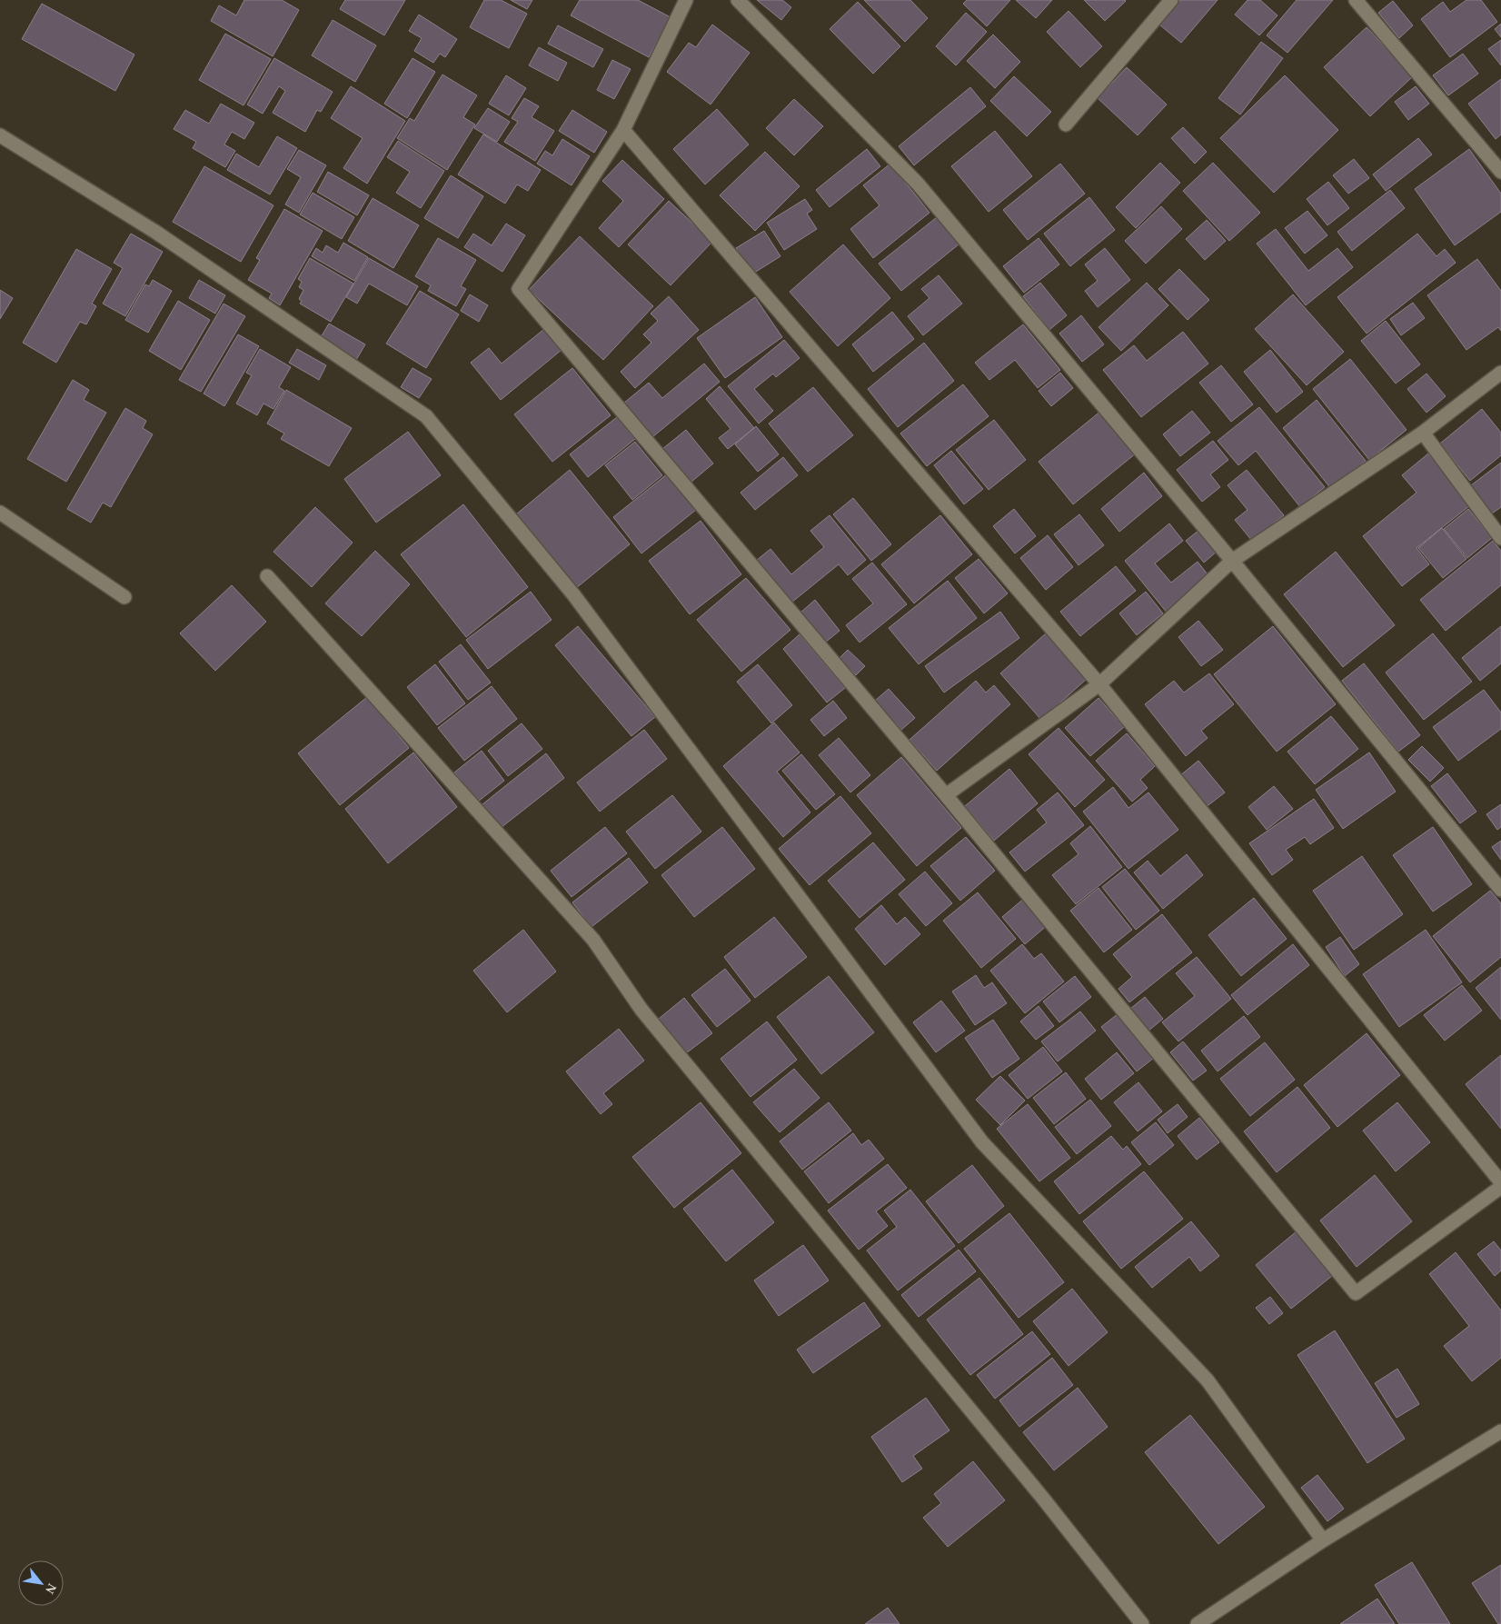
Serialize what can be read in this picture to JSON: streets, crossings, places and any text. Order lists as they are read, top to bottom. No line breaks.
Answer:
{"north":"bottom right"}
